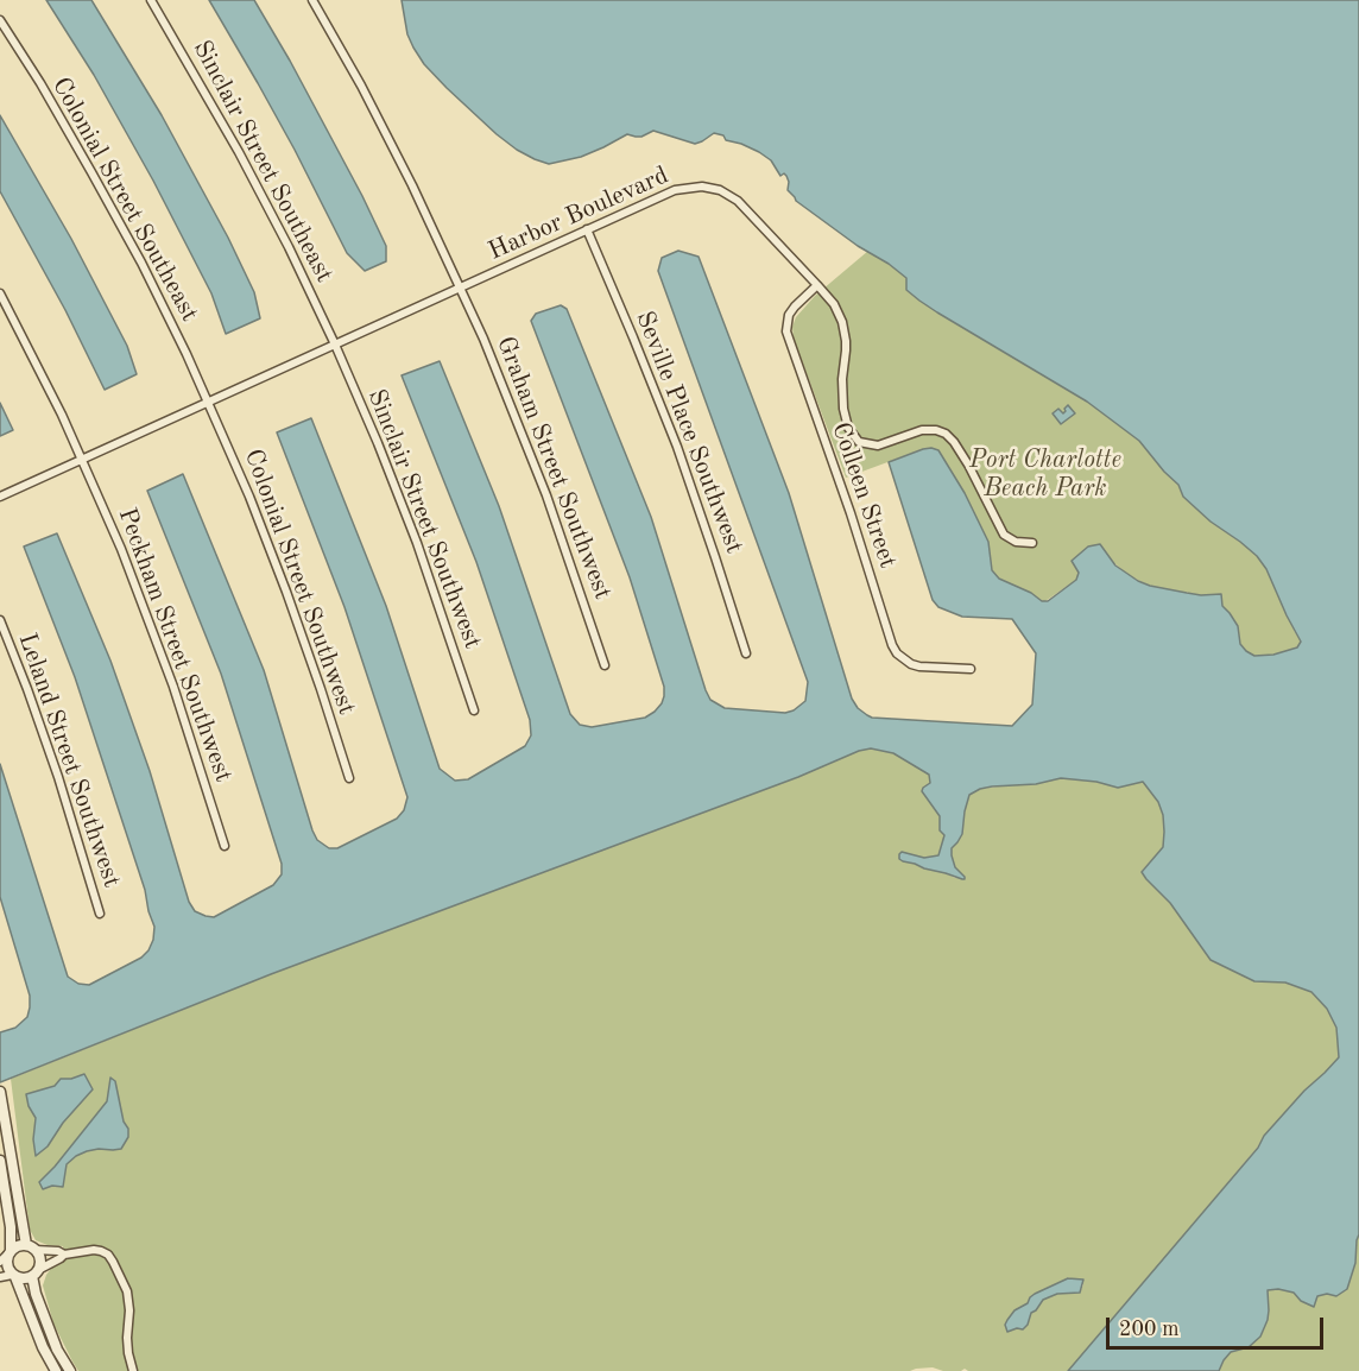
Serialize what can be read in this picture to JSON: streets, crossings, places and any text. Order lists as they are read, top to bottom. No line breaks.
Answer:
{"streets":{"street":["Sinclair Street Southeast","Colonial Street Southeast","Harbor Boulevard","Seville Place Southwest","Graham Street Southwest","Colleen Street","Sinclair Street Southwest","Colonial Street Southwest","Peckham Street Southwest","Leland Street Southwest"]},"crossings":[["Sinclair Street Southeast","Harbor Boulevard"],["Sinclair Street Southeast","Sinclair Street Southwest"],["Colonial Street Southeast","Harbor Boulevard"],["Colonial Street Southeast","Colonial Street Southwest"],["Harbor Boulevard","Seville Place Southwest"],["Harbor Boulevard","Graham Street Southwest"],["Harbor Boulevard","Colleen Street"],["Harbor Boulevard","Sinclair Street Southwest"],["Harbor Boulevard","Colonial Street Southwest"],["Harbor Boulevard","Peckham Street Southwest"]],"parks":["Port Charlotte Beach Park"],"scale_bar":"200 m"}
